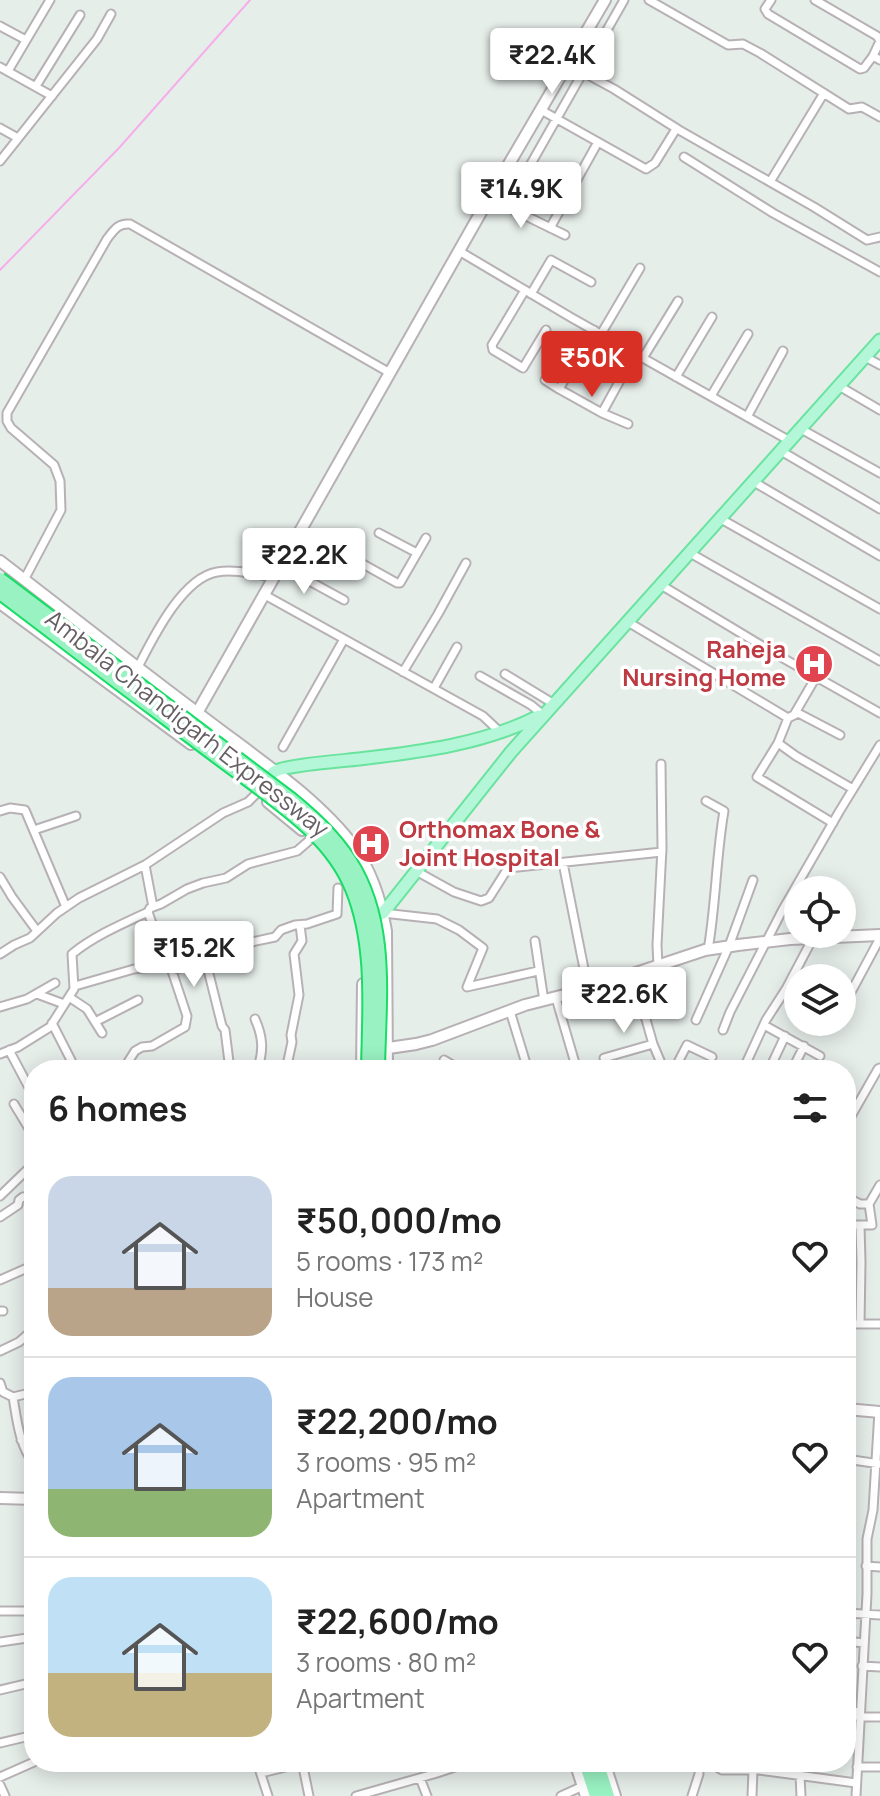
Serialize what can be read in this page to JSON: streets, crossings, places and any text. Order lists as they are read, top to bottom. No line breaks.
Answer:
{"streets":{"highway":["Ambala Chandigarh Expressway"]},"places":{"hospital":["Raheja Nursing Home","Orthomax Bone & Joint Hospital"]},"page":{"price":["₹22.4K","₹14.9K","₹50K","₹22.2K","₹15.2K","₹22.6K"],"heading":"6 homes","list":[{"name":"₹50,000/mo","note":"5 rooms · 173 m² · House"},{"name":"₹22,200/mo","note":"3 rooms · 95 m² · Apartment"},{"name":"₹22,600/mo","note":"3 rooms · 80 m² · Apartment"}]}}
